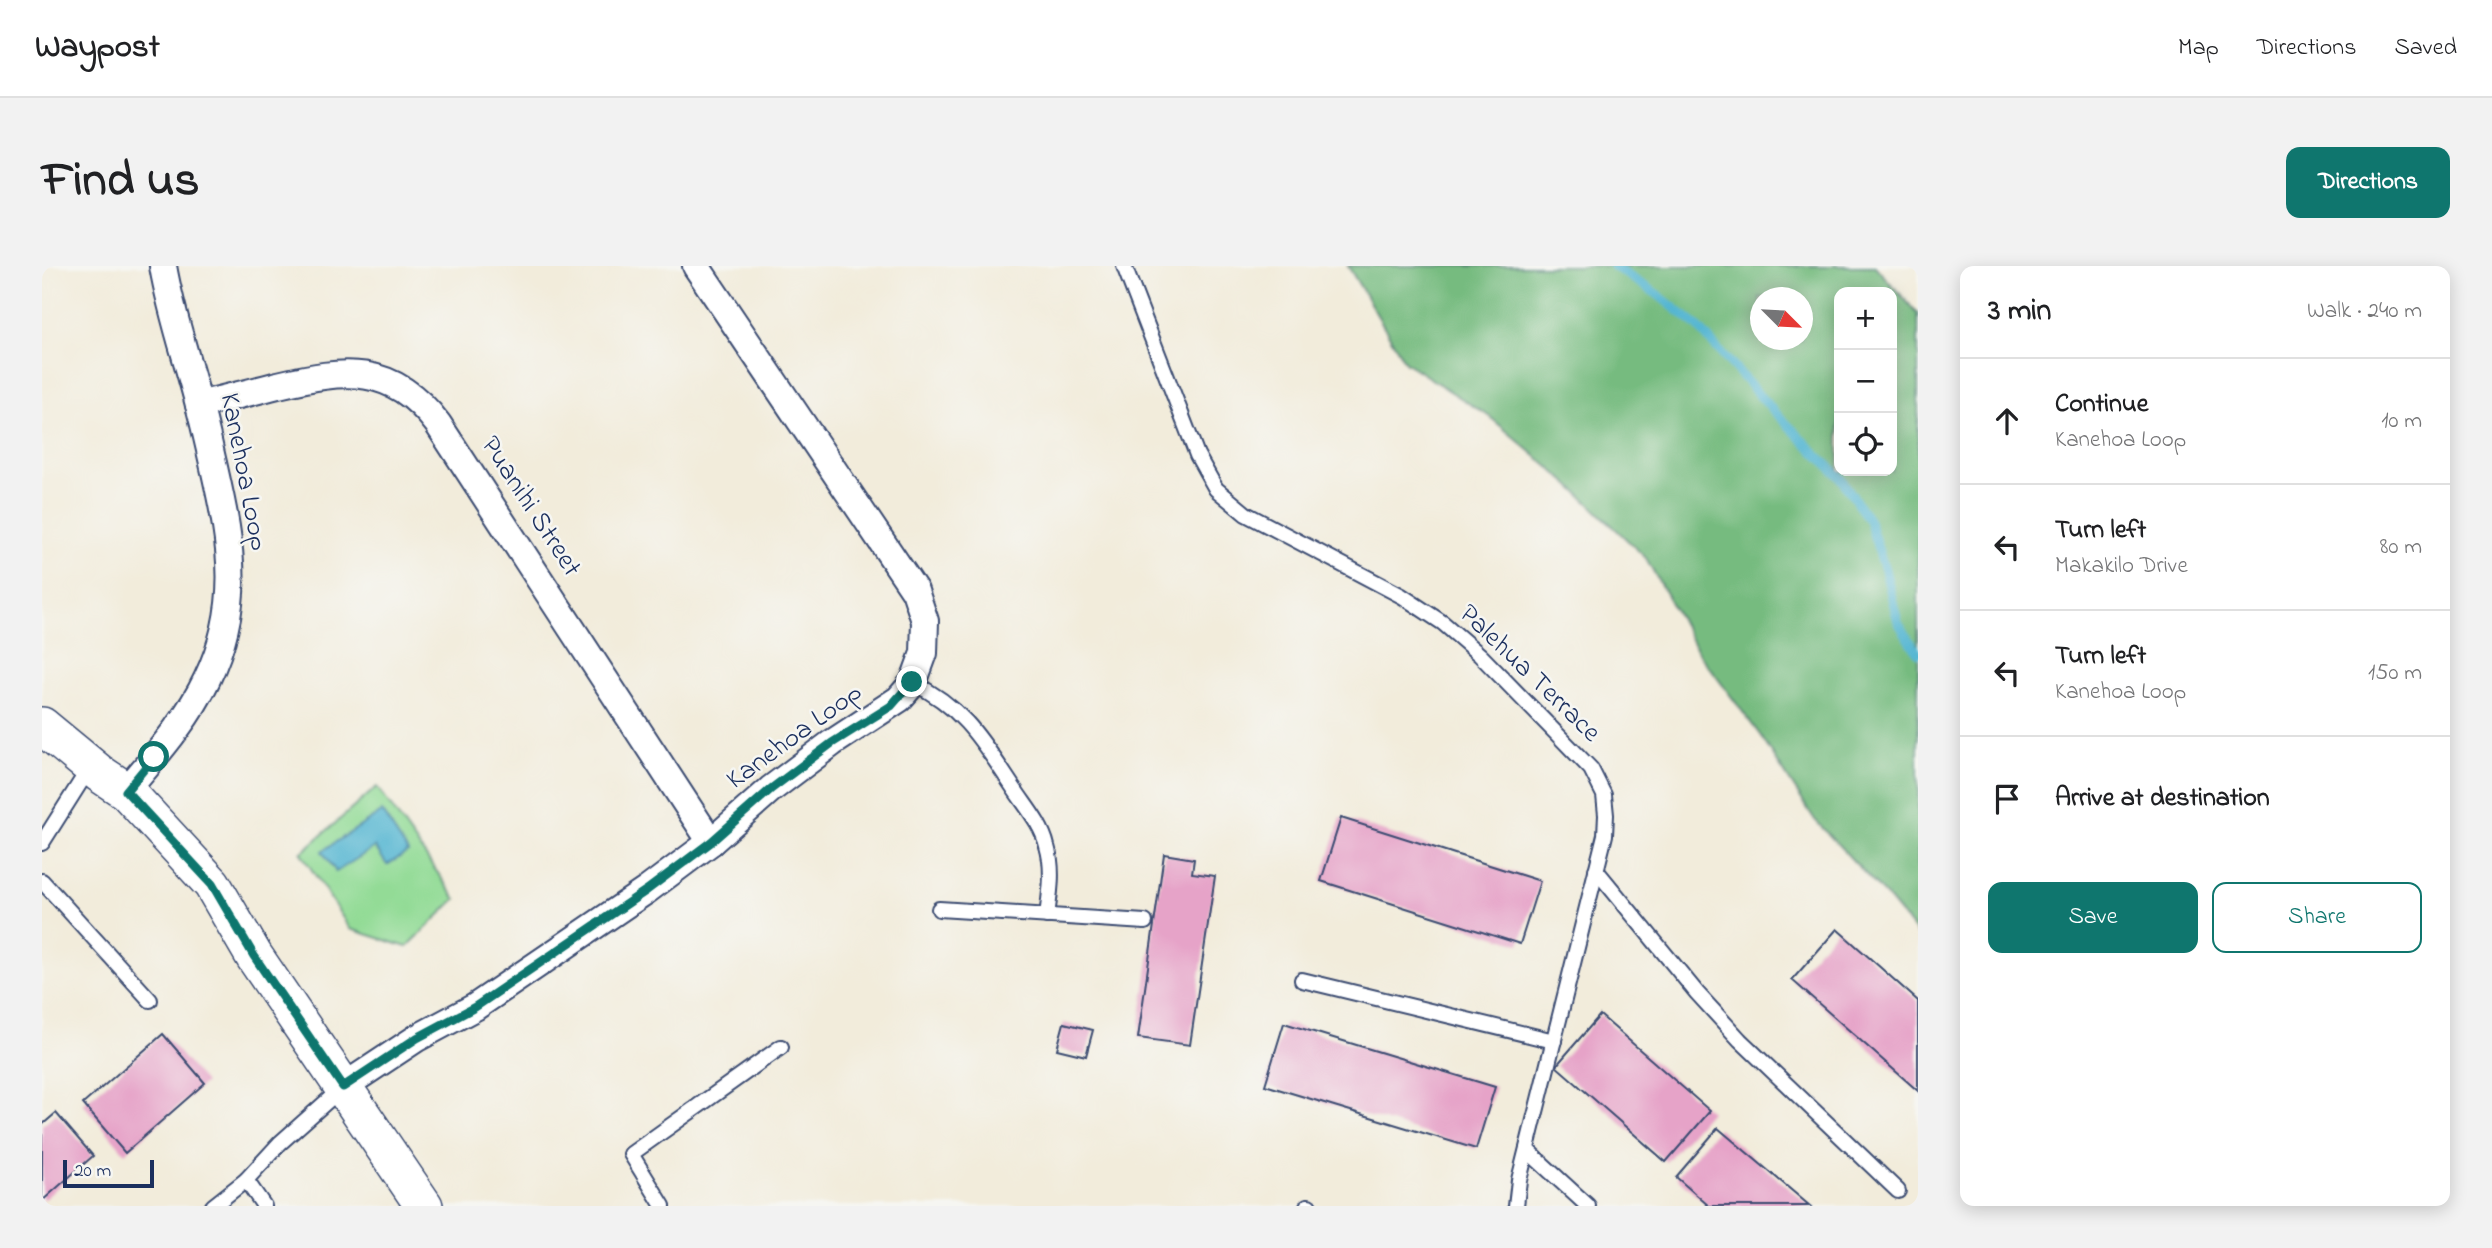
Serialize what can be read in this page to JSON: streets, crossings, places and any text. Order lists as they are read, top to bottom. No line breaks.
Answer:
{"streets":{"street":["Kanehoa Loop","Puanihi Street"],"lane":["Palehua Terrace"]},"crossings":[["Kanehoa Loop","Puanihi Street"]],"scale_bar":"20 m","north":"bottom right","page":{"header":"Waypost","nav":["Map","Directions","Saved"],"title":"Find us","buttons":["Directions",["Save","Share"]],"heading":["3 min","Walk · 240 m"],"map_buttons":["+","−"],"list":[["Continue","Kanehoa Loop","10 m"],["Turn left","Makakilo Drive","80 m"],["Turn left","Kanehoa Loop","150 m"],"Arrive at destination"],"scale":"20 m"}}
